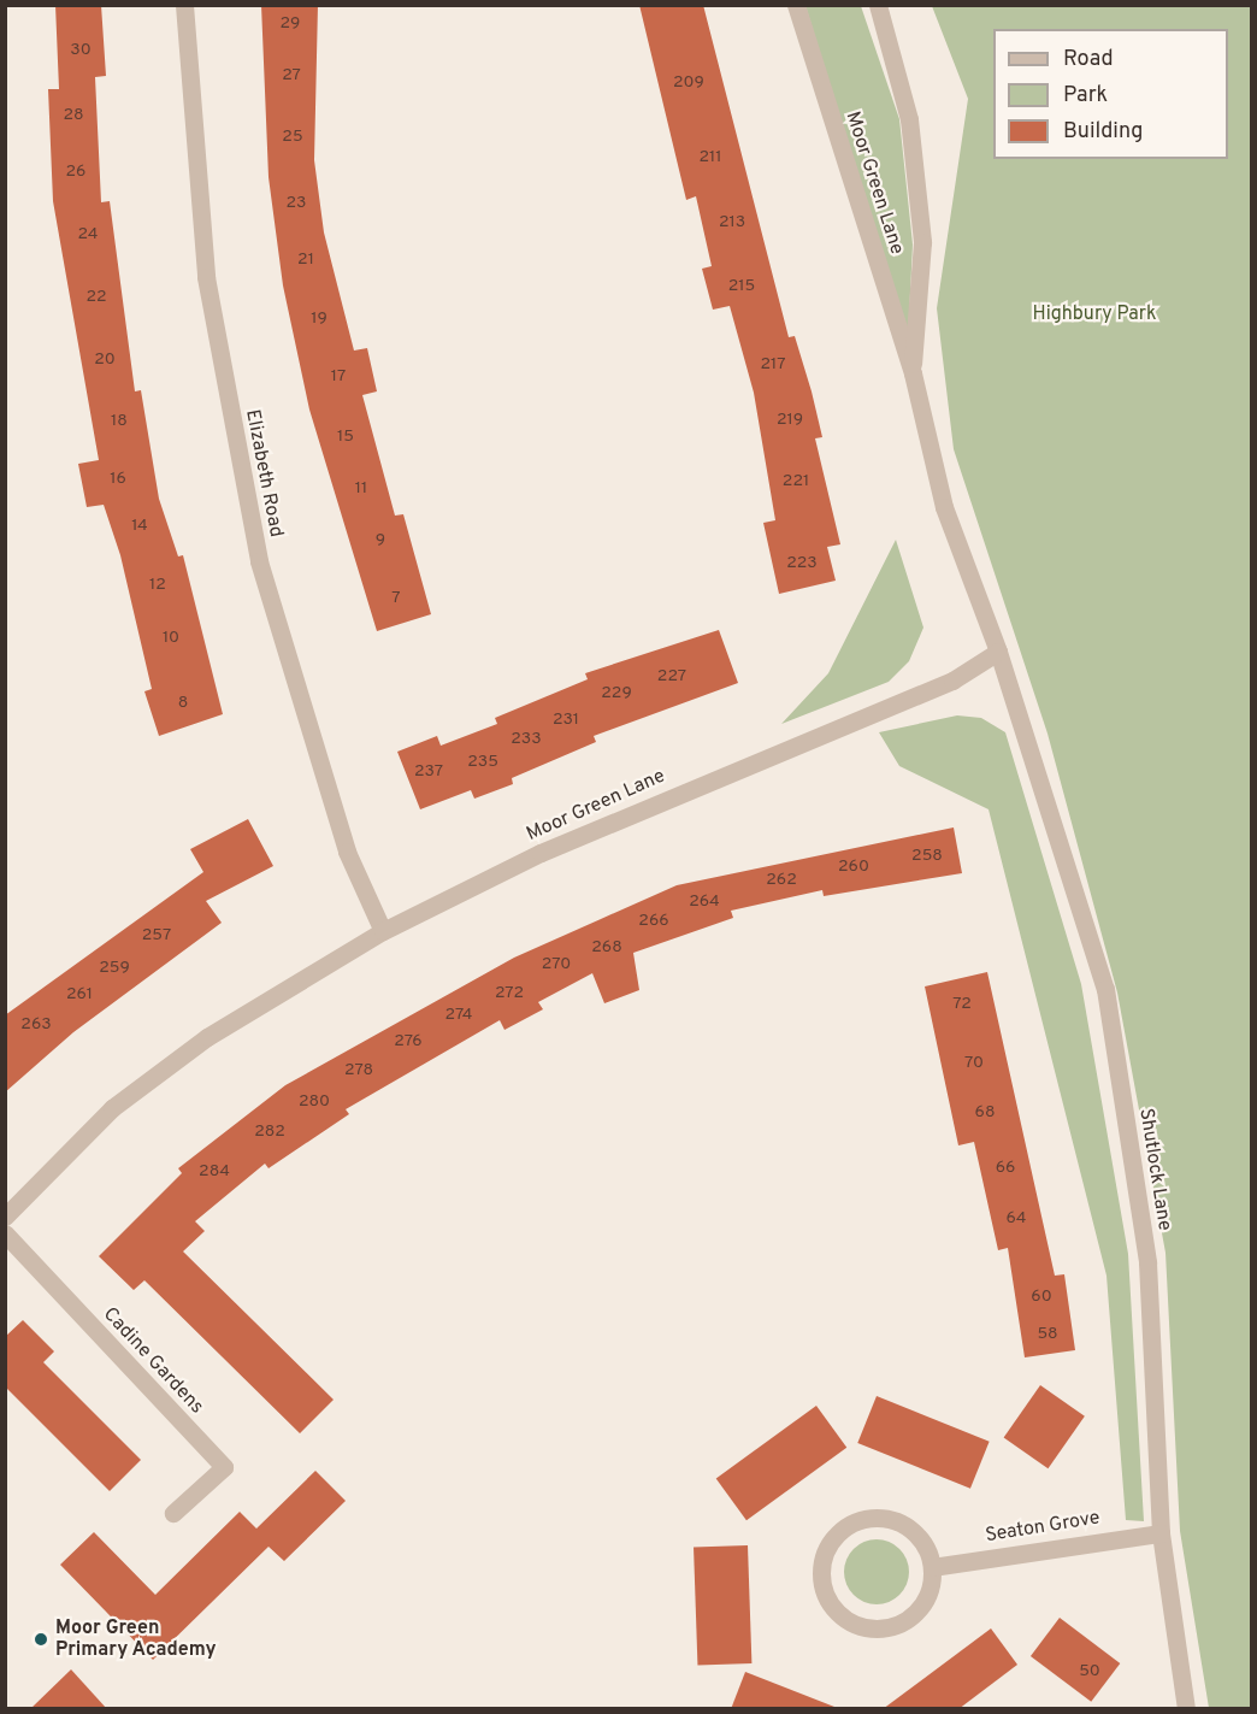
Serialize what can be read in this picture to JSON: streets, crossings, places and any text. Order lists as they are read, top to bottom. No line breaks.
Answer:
{"streets":{"street":["Moor Green Lane","Elizabeth Road","Shutlock Lane","Cadine Gardens","Seaton Grove"]},"crossings":[["Moor Green Lane","Elizabeth Road"],["Moor Green Lane","Shutlock Lane"],["Shutlock Lane","Seaton Grove"]],"parks":["Highbury Park"],"places":["Moor Green Primary Academy"],"house_numbers":["29","30","27","209","28","25","211","26","23","213","24","21","215","22","19","20","217","17","219","18","15","16","221","11","14","9","223","12","7","10","227","229","8","231","233","235","237","258","260","262","264","266","257","268","270","259","272","261","72","274","263","276","70","278","280","68","282","66","284","64","60","58","50"],"legend":["Road","Park","Building"]}
